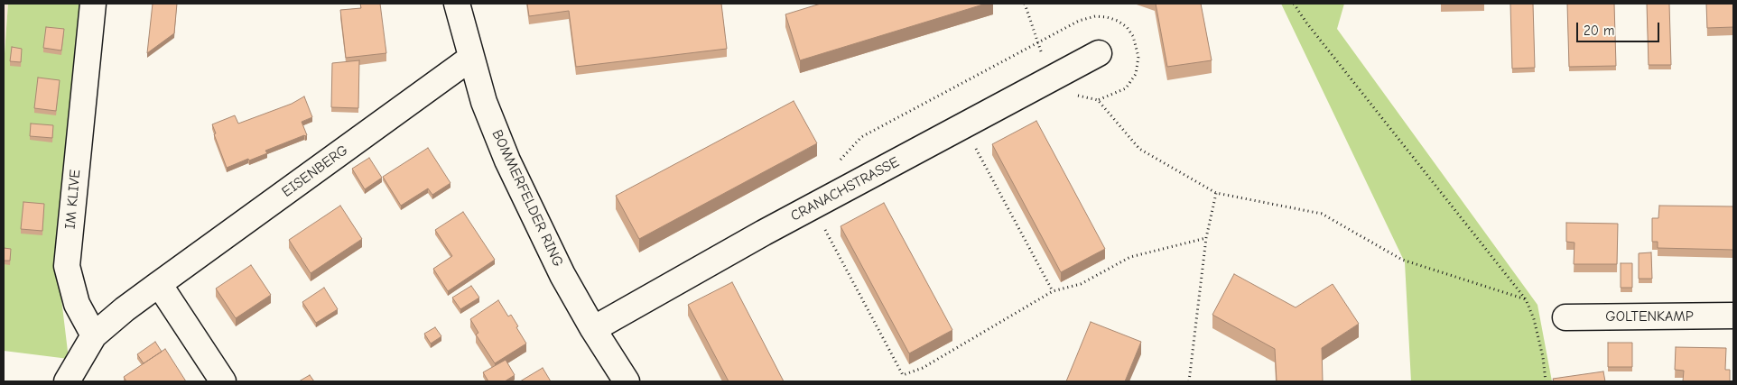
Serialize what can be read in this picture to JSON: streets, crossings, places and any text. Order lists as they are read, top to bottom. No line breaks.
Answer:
{"streets":{"street":["EISENBERG","CRANACHSTRASSE","BOMMERFELDER RING","IM KLIVE","GOLTENKAMP"]},"crossings":[["EISENBERG","BOMMERFELDER RING"],["EISENBERG","IM KLIVE"],["CRANACHSTRASSE","BOMMERFELDER RING"]],"scale_bar":"20 m"}
